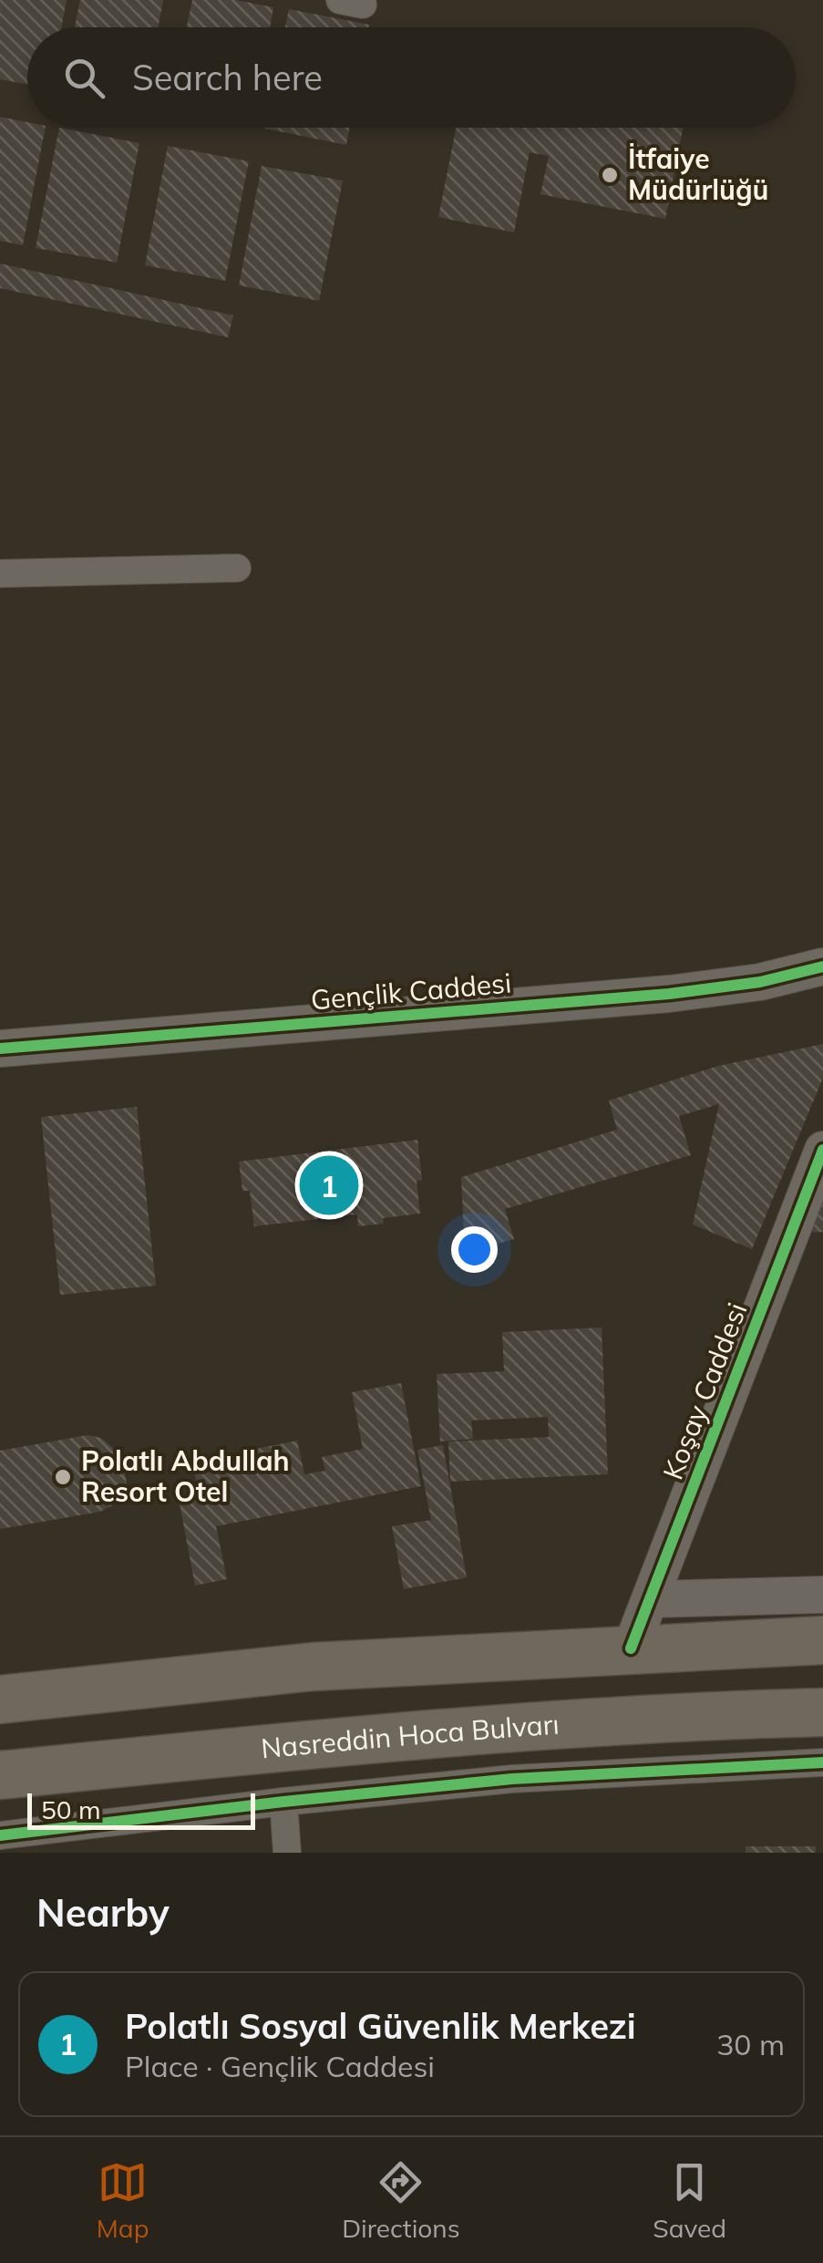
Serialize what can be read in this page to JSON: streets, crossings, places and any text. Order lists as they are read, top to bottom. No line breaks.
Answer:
{"streets":{"highway":["Nasreddin Hoca Bulvarı"],"street":["Gençlik Caddesi","Koşay Caddesi"]},"places":["İtfaiye Müdürlüğü","Polatlı Abdullah Resort Otel"],"scale_bar":"50 m","page":{"search":"Search here","pins":"1","scale":"50 m","heading":"Nearby","list":[{"mark":"1","name":"Polatlı Sosyal Güvenlik Merkezi","note":"Place · Gençlik Caddesi","value":"30 m"}],"nav":["Map","Directions","Saved"]}}
